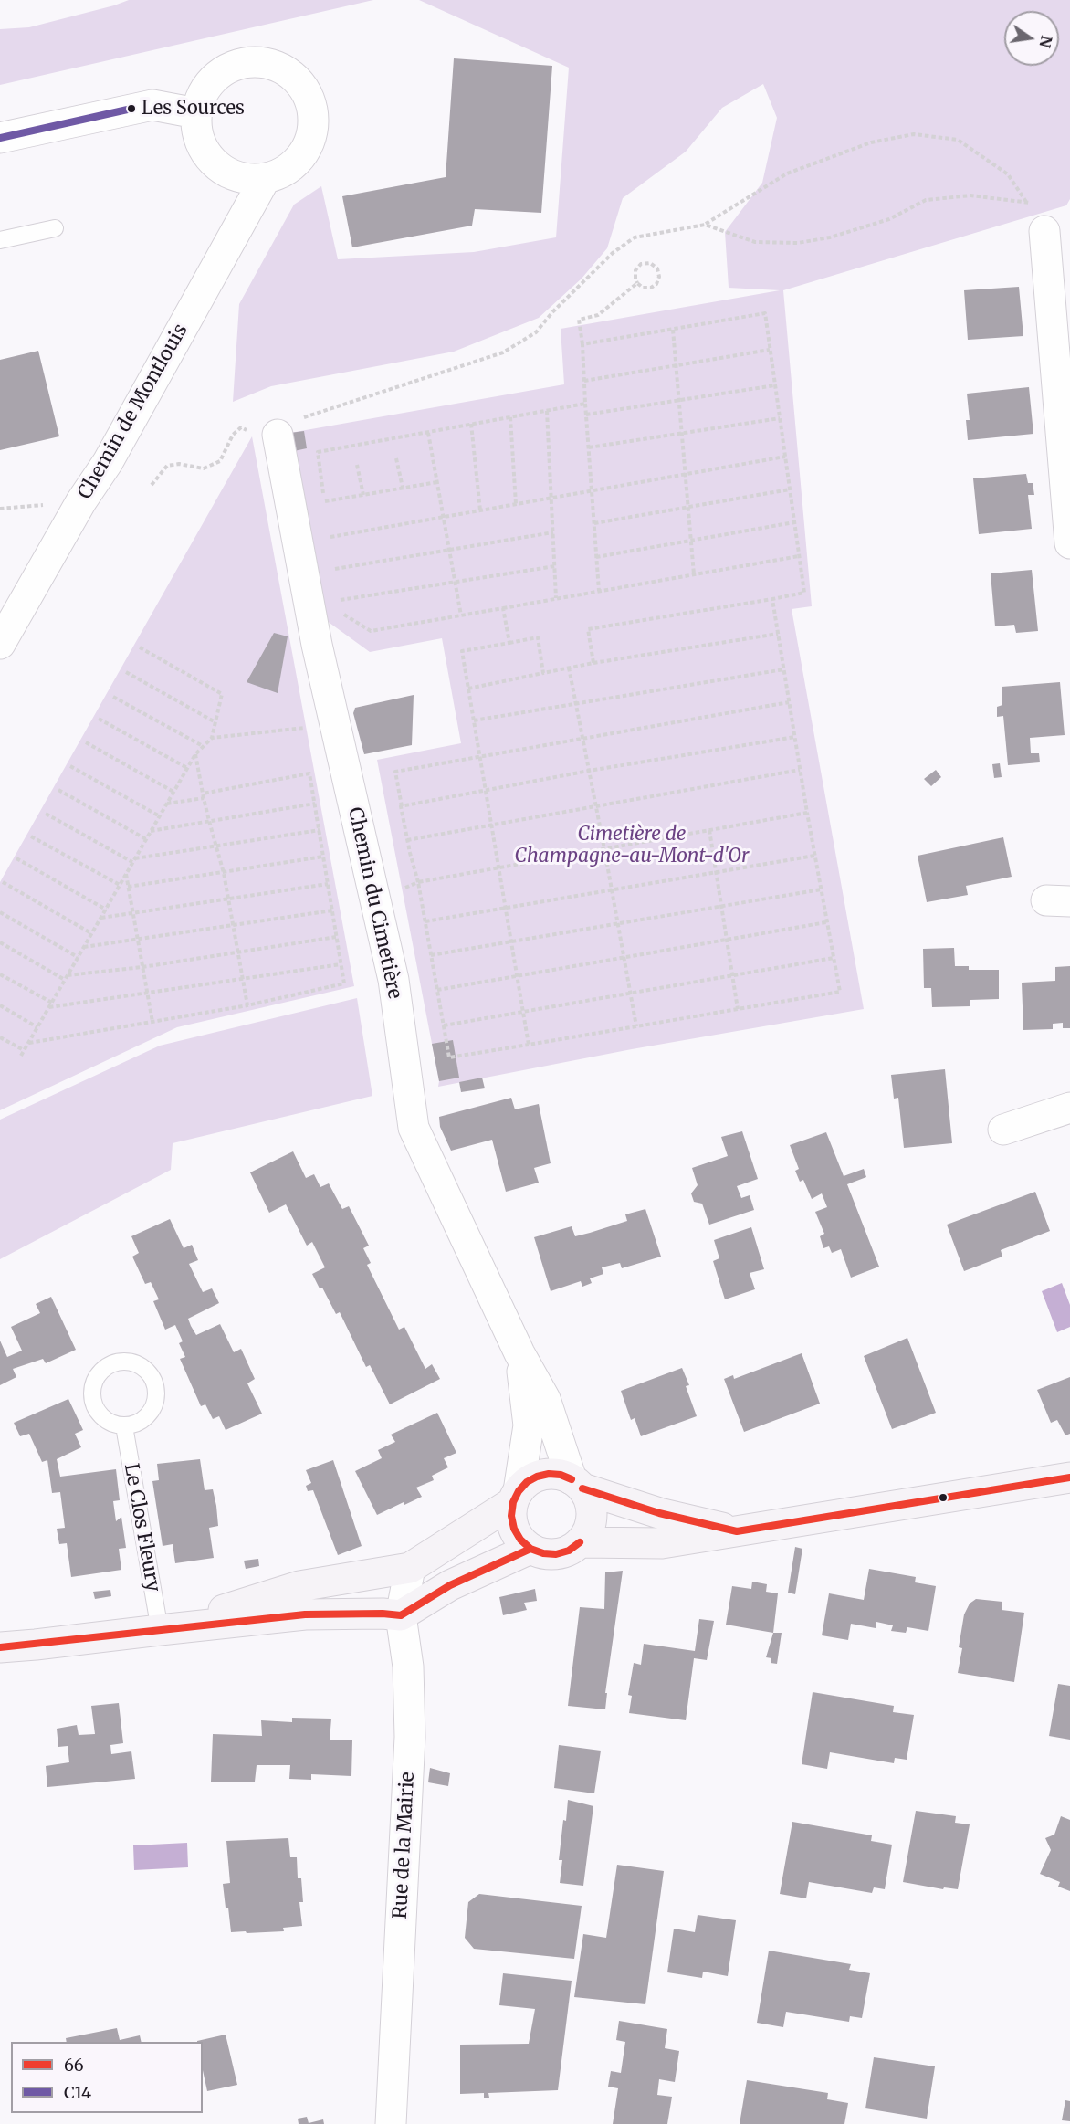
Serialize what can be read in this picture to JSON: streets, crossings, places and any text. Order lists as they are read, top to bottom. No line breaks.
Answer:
{"streets":{"street":["Chemin de Montlouis","Chemin du Cimetière","Rue de la Mairie"],"lane":["Le Clos Fleury"]},"parks":["Cimetière de Champagne-au-Mont-d'Or"],"places":["Les Sources"],"lines":["transit line C14","transit line 66"],"legend":["66","C14"],"north":"right"}
